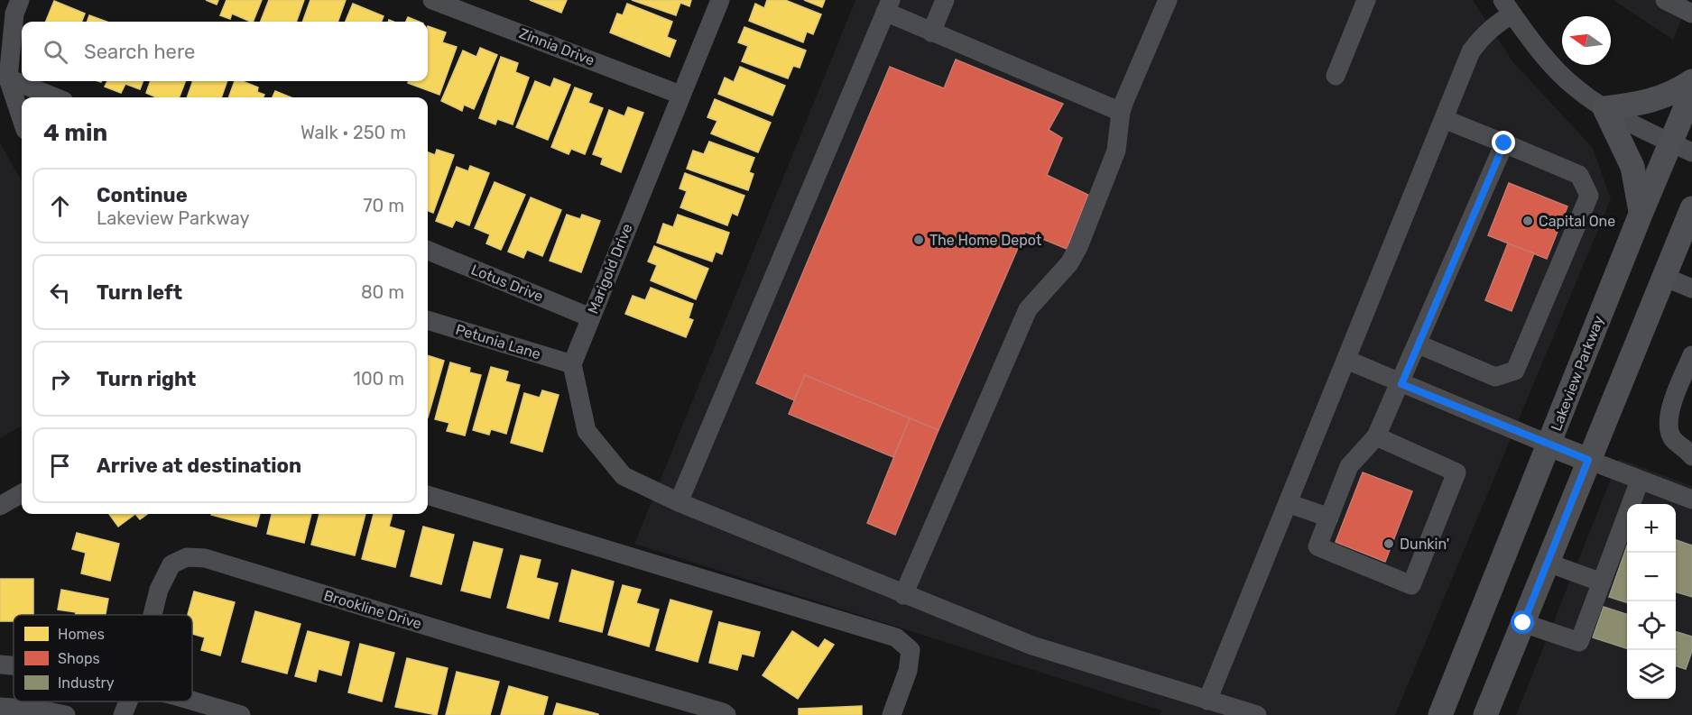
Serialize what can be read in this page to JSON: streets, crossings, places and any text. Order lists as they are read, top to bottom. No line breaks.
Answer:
{"streets":{"main road":["Lakeview Parkway"],"street":["Zinnia Drive","Marigold Drive","Lotus Drive","Petunia Lane","Brookline Drive"]},"crossings":[["Zinnia Drive","Marigold Drive"],["Marigold Drive","Lotus Drive"],["Marigold Drive","Petunia Lane"]],"places":["Capital One","The Home Depot","Dunkin'"],"legend":["Homes","Shops","Industry"],"north":"left","page":{"search":"Search here","heading":["4 min","Walk · 250 m"],"list":[["Continue","Lakeview Parkway","70 m"],["Turn left","80 m"],["Turn right","100 m"],"Arrive at destination"],"map_buttons":["+","−"]}}
